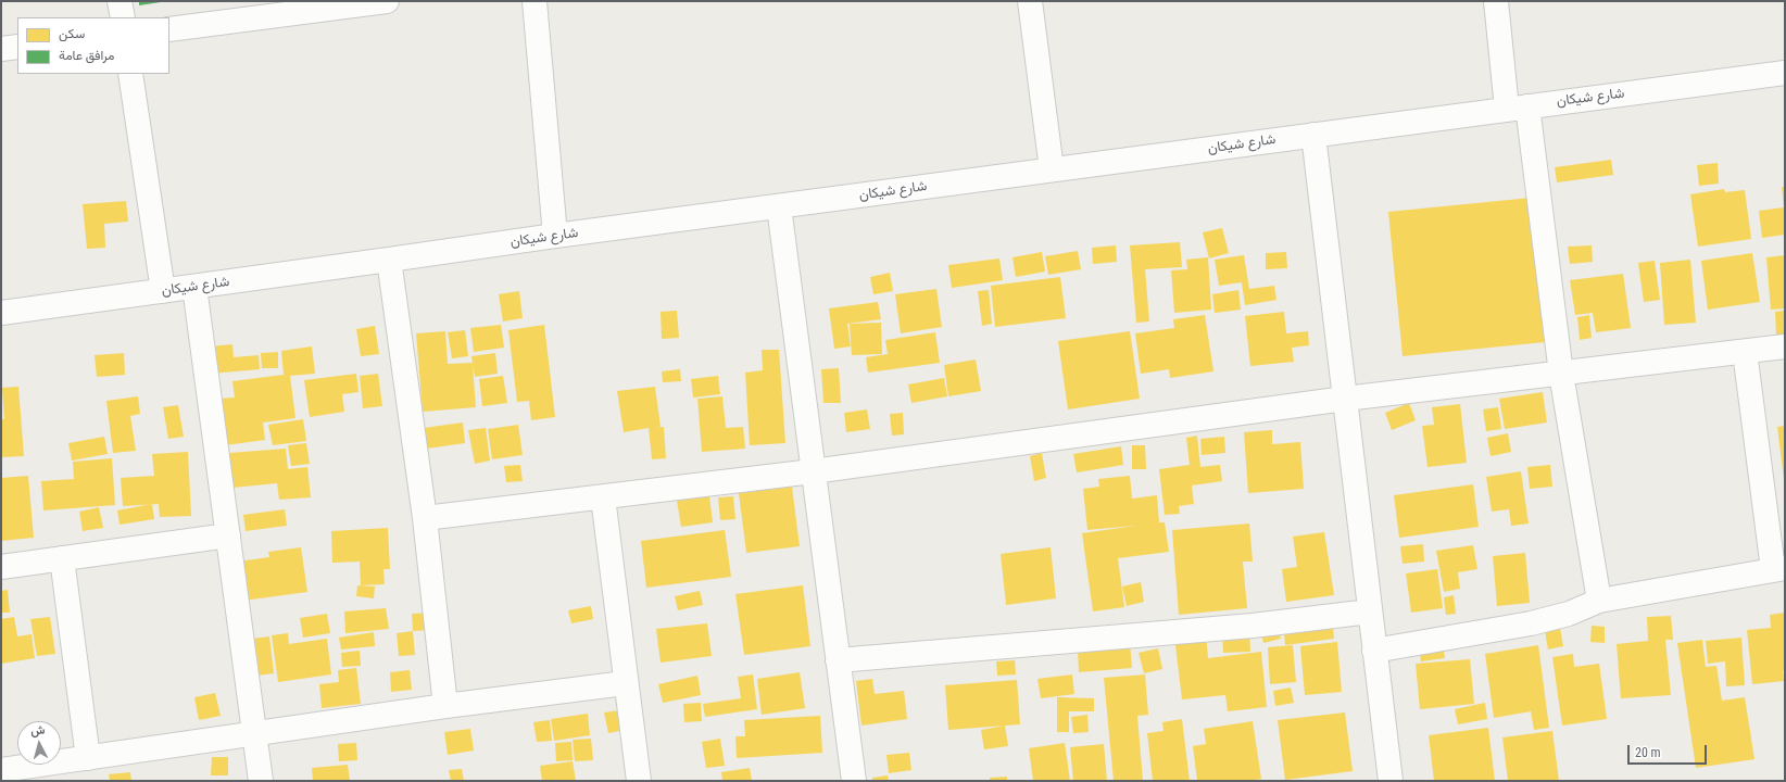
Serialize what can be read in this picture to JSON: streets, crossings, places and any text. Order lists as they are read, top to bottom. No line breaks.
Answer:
{"streets":{"street":["شارع شيكان"]},"legend":["سكن","مرافق عامة"],"scale_bar":"20 m","north":"top"}
